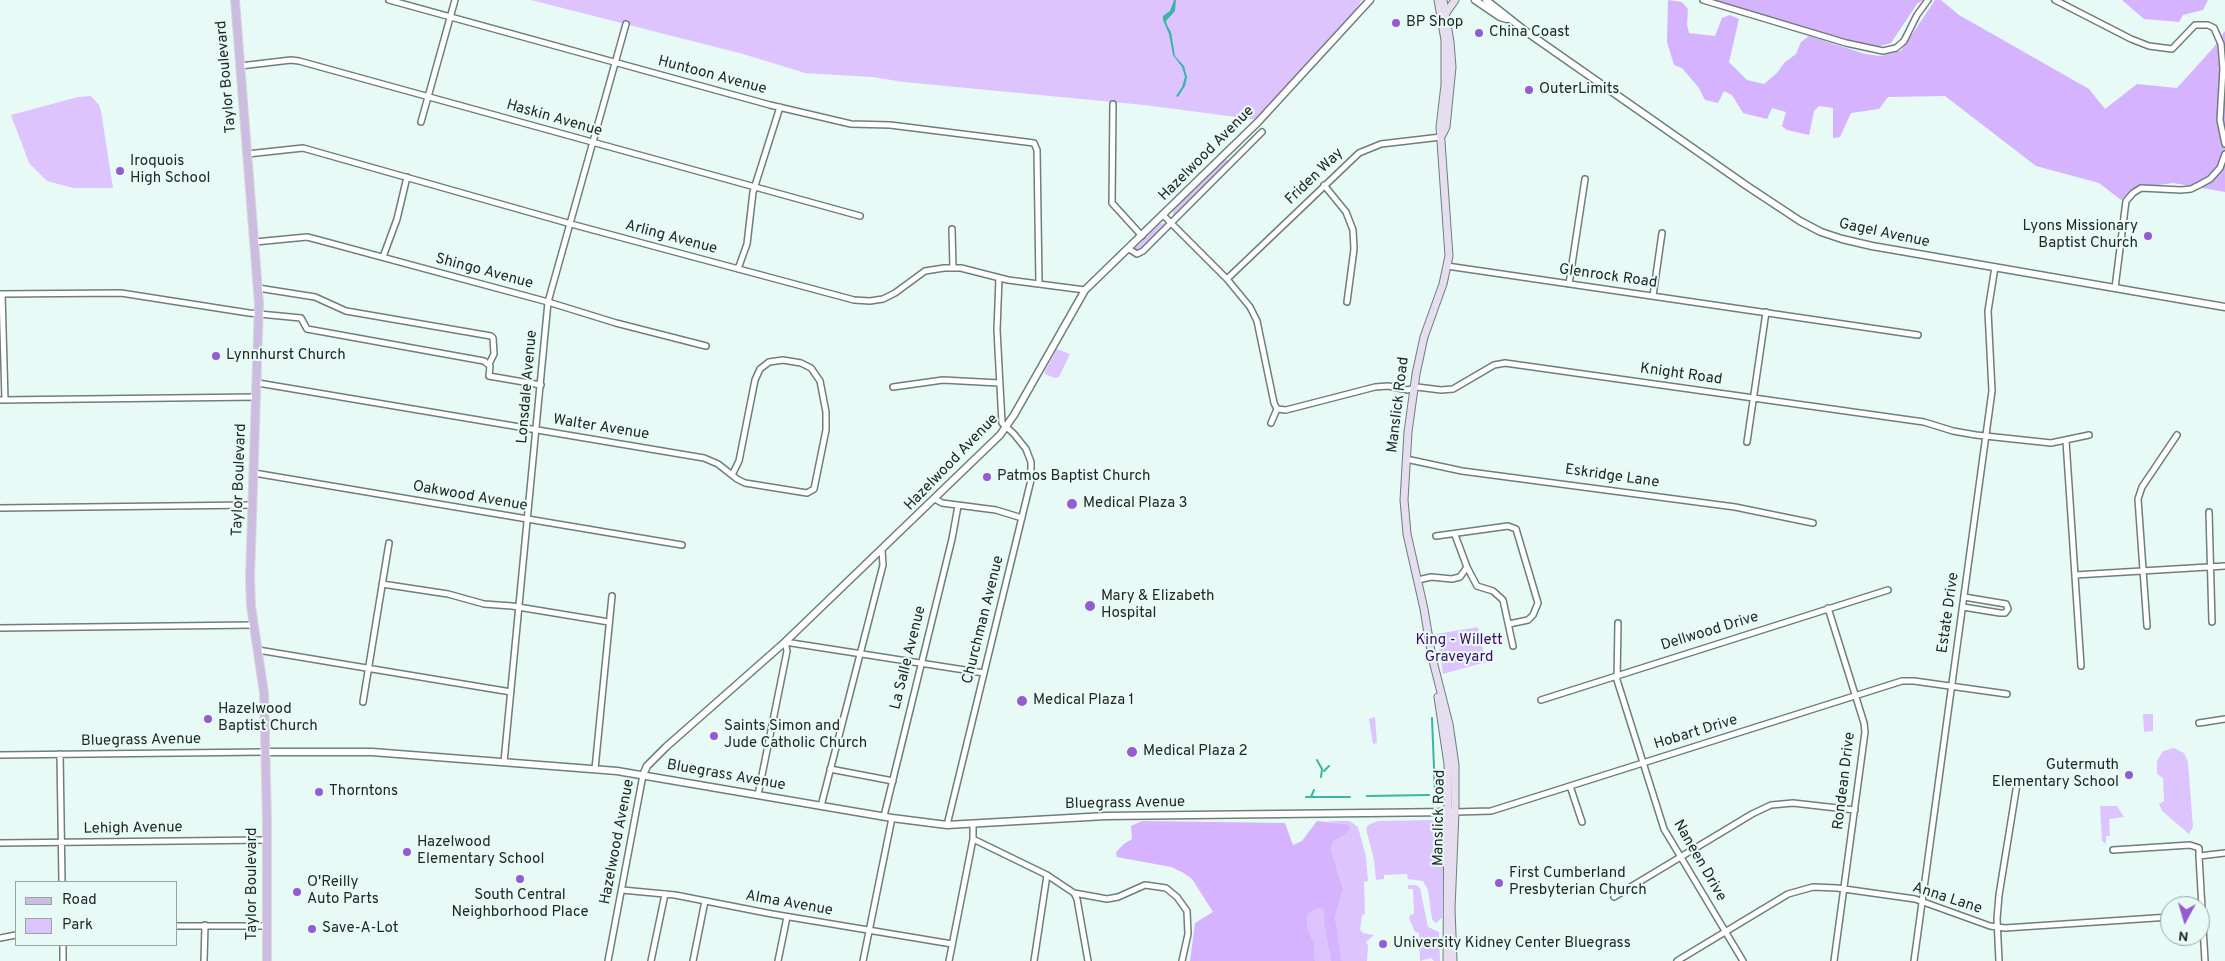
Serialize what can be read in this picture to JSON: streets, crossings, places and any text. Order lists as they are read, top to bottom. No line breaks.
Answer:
{"streets":{"main road":["Taylor Boulevard","Manslick Road"],"street":["Huntoon Avenue","Haskin Avenue","Hazelwood Avenue","Friden Way","Gagel Avenue","Arling Avenue","Shingo Avenue","Glenrock Road","Knight Road","Lonsdale Avenue","Walter Avenue","Eskridge Lane","Oakwood Avenue","Estate Drive","Churchman Avenue","Dellwood Drive","La Salle Avenue","Hobart Drive","Bluegrass Avenue","Rondean Drive","Lehigh Avenue","Naneen Drive","Anna Lane","Alma Avenue"]},"crossings":[["Huntoon Avenue","Arling Avenue"],["Huntoon Avenue","Lonsdale Avenue"],["Taylor Boulevard","Haskin Avenue"],["Taylor Boulevard","Arling Avenue"],["Taylor Boulevard","Shingo Avenue"],["Taylor Boulevard","Walter Avenue"],["Taylor Boulevard","Oakwood Avenue"],["Taylor Boulevard","Bluegrass Avenue"],["Taylor Boulevard","Lehigh Avenue"],["Haskin Avenue","Lonsdale Avenue"],["Hazelwood Avenue","Arling Avenue"],["Hazelwood Avenue","Churchman Avenue"],["Hazelwood Avenue","Bluegrass Avenue"],["Hazelwood Avenue","Alma Avenue"],["Friden Way","Manslick Road"],["Gagel Avenue","Estate Drive"],["Arling Avenue","Lonsdale Avenue"],["Shingo Avenue","Lonsdale Avenue"],["Glenrock Road","Manslick Road"],["Knight Road","Manslick Road"],["Knight Road","Estate Drive"],["Lonsdale Avenue","Walter Avenue"],["Lonsdale Avenue","Oakwood Avenue"],["Lonsdale Avenue","Bluegrass Avenue"],["Manslick Road","Eskridge Lane"],["Manslick Road","Hobart Drive"],["Manslick Road","Bluegrass Avenue"],["Estate Drive","Hobart Drive"],["Estate Drive","Anna Lane"],["Churchman Avenue","Bluegrass Avenue"],["Dellwood Drive","Rondean Drive"],["Dellwood Drive","Naneen Drive"],["La Salle Avenue","Bluegrass Avenue"],["Hobart Drive","Bluegrass Avenue"],["Hobart Drive","Rondean Drive"],["Hobart Drive","Naneen Drive"],["Rondean Drive","Anna Lane"],["Naneen Drive","Anna Lane"]],"parks":["King - Willett Graveyard"],"places":["BP Shop","China Coast","OuterLimits","Iroquois High School","Lyons Missionary Baptist Church","Lynnhurst Church","Patmos Baptist Church","Medical Plaza 3","Mary & Elizabeth Hospital","Medical Plaza 1","Hazelwood Baptist Church","Saints Simon and Jude Catholic Church","Medical Plaza 2","Gutermuth Elementary School","Thorntons","Hazelwood Elementary School","South Central Neighborhood Place","First Cumberland Presbyterian Church","O'Reilly Auto Parts","Save-A-Lot","University Kidney Center Bluegrass"],"legend":["Road","Park"],"north":"bottom"}
